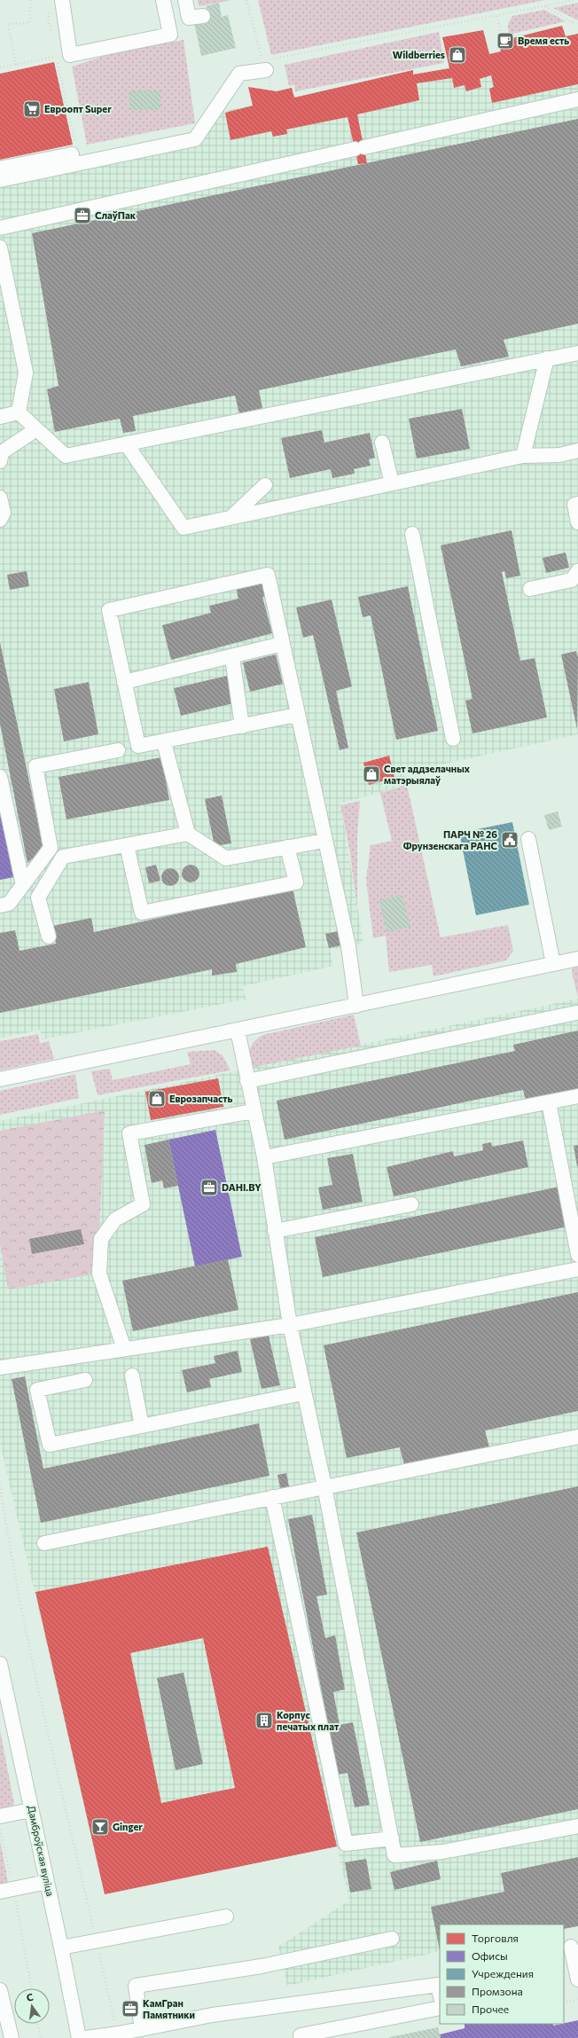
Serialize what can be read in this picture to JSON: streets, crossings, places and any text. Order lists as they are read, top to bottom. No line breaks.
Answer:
{"streets":{"street":["Дамброўская вуліца"]},"places":{"cafe":["Время есть"],"shop":["Wildberries","Свет аддзелачных матэрыялаў","Еврозапчасть"],"supermarket":["Евроопт Super"],"office":["СлаўПак","DAHI.BY","КамГран Памятники"],"public building":["ПАРЧ № 26 Фрунзенскага РАНС"],"building":["Корпус печатых плат"],"bar":["Ginger"]},"legend":["Торговля","Офисы","Учреждения","Промзона","Прочее"],"north":"top"}
